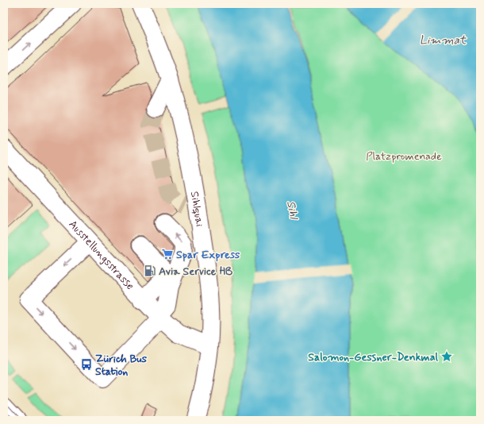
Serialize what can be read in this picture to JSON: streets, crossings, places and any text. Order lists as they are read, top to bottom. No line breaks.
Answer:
{"streets":{"street":["Sihlquai","Ausstellungsstrasse"]},"crossings":[["Sihlquai","Ausstellungsstrasse"]],"water":["Limmat","Sihl"],"parks":["Platzpromenade"],"places":{"supermarket":["Spar Express"],"fuel station":["Avia Service HB"],"place":["Salomon-Gessner-Denkmal"],"bus stop":["Zürich Bus Station"]}}
